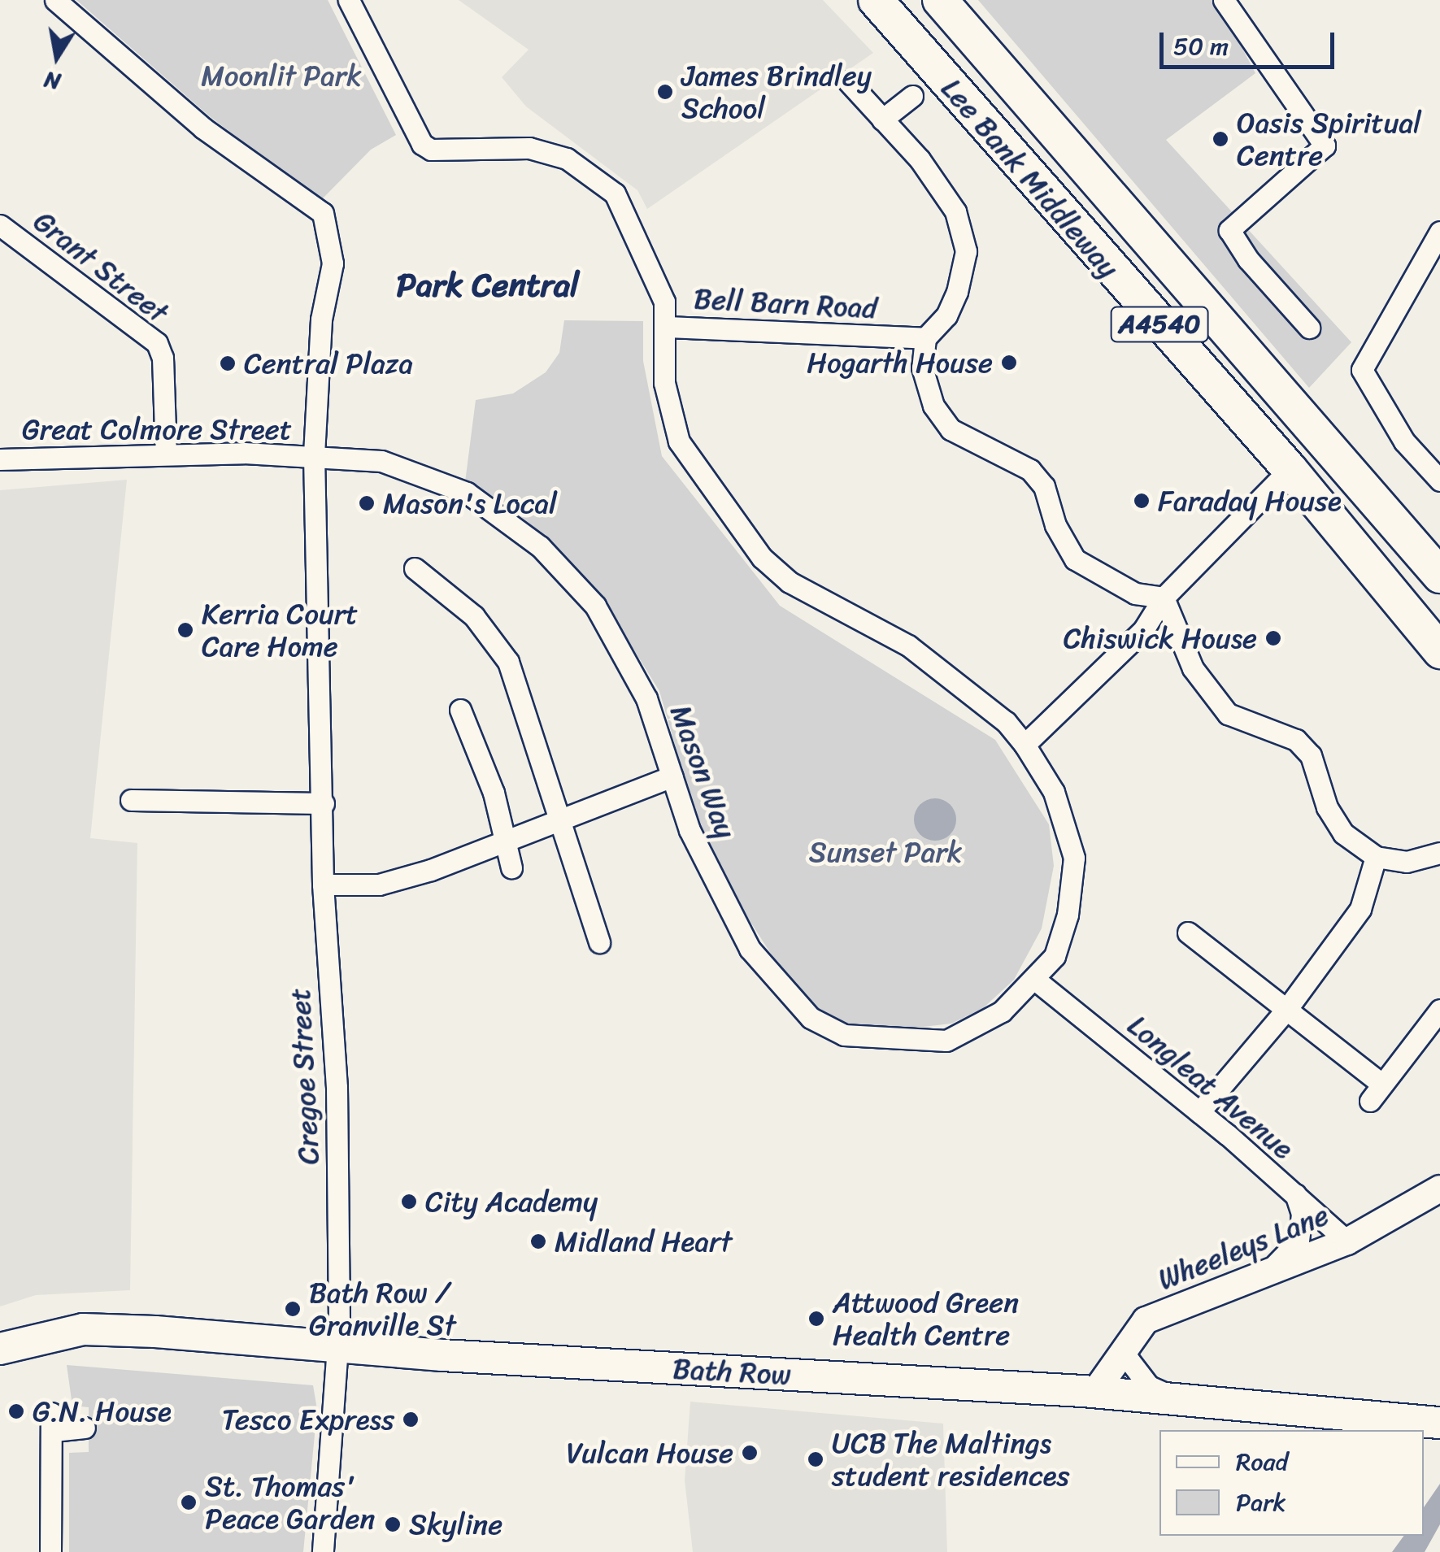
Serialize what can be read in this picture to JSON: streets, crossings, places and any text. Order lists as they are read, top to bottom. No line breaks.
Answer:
{"streets":{"highway":["Lee Bank Middleway","A4540"],"main road":["Bath Row"],"street":["Grant Street","Bell Barn Road","Great Colmore Street","Mason Way","Cregoe Street","Longleat Avenue","Wheeleys Lane"]},"crossings":[["Grant Street","Great Colmore Street"],["Bell Barn Road","Mason Way"],["Great Colmore Street","Mason Way"],["Great Colmore Street","Cregoe Street"],["Mason Way","Cregoe Street"],["Mason Way","Longleat Avenue"],["Cregoe Street","Bath Row"],["Longleat Avenue","Wheeleys Lane"],["Wheeleys Lane","Bath Row"]],"districts":["Park Central"],"parks":["Moonlit Park","Sunset Park"],"places":["James Brindley School","Oasis Spiritual Centre","Hogarth House","Central Plaza","Faraday House","Mason's Local","Kerria Court Care Home","Chiswick House","City Academy","Midland Heart","Bath Row / Granville St","Attwood Green Health Centre","G.N. House","Tesco Express","Vulcan House","UCB The Maltings student residences","St. Thomas' Peace Garden","Skyline"],"legend":["Road","Park"],"scale_bar":"50 m","north":"bottom"}
